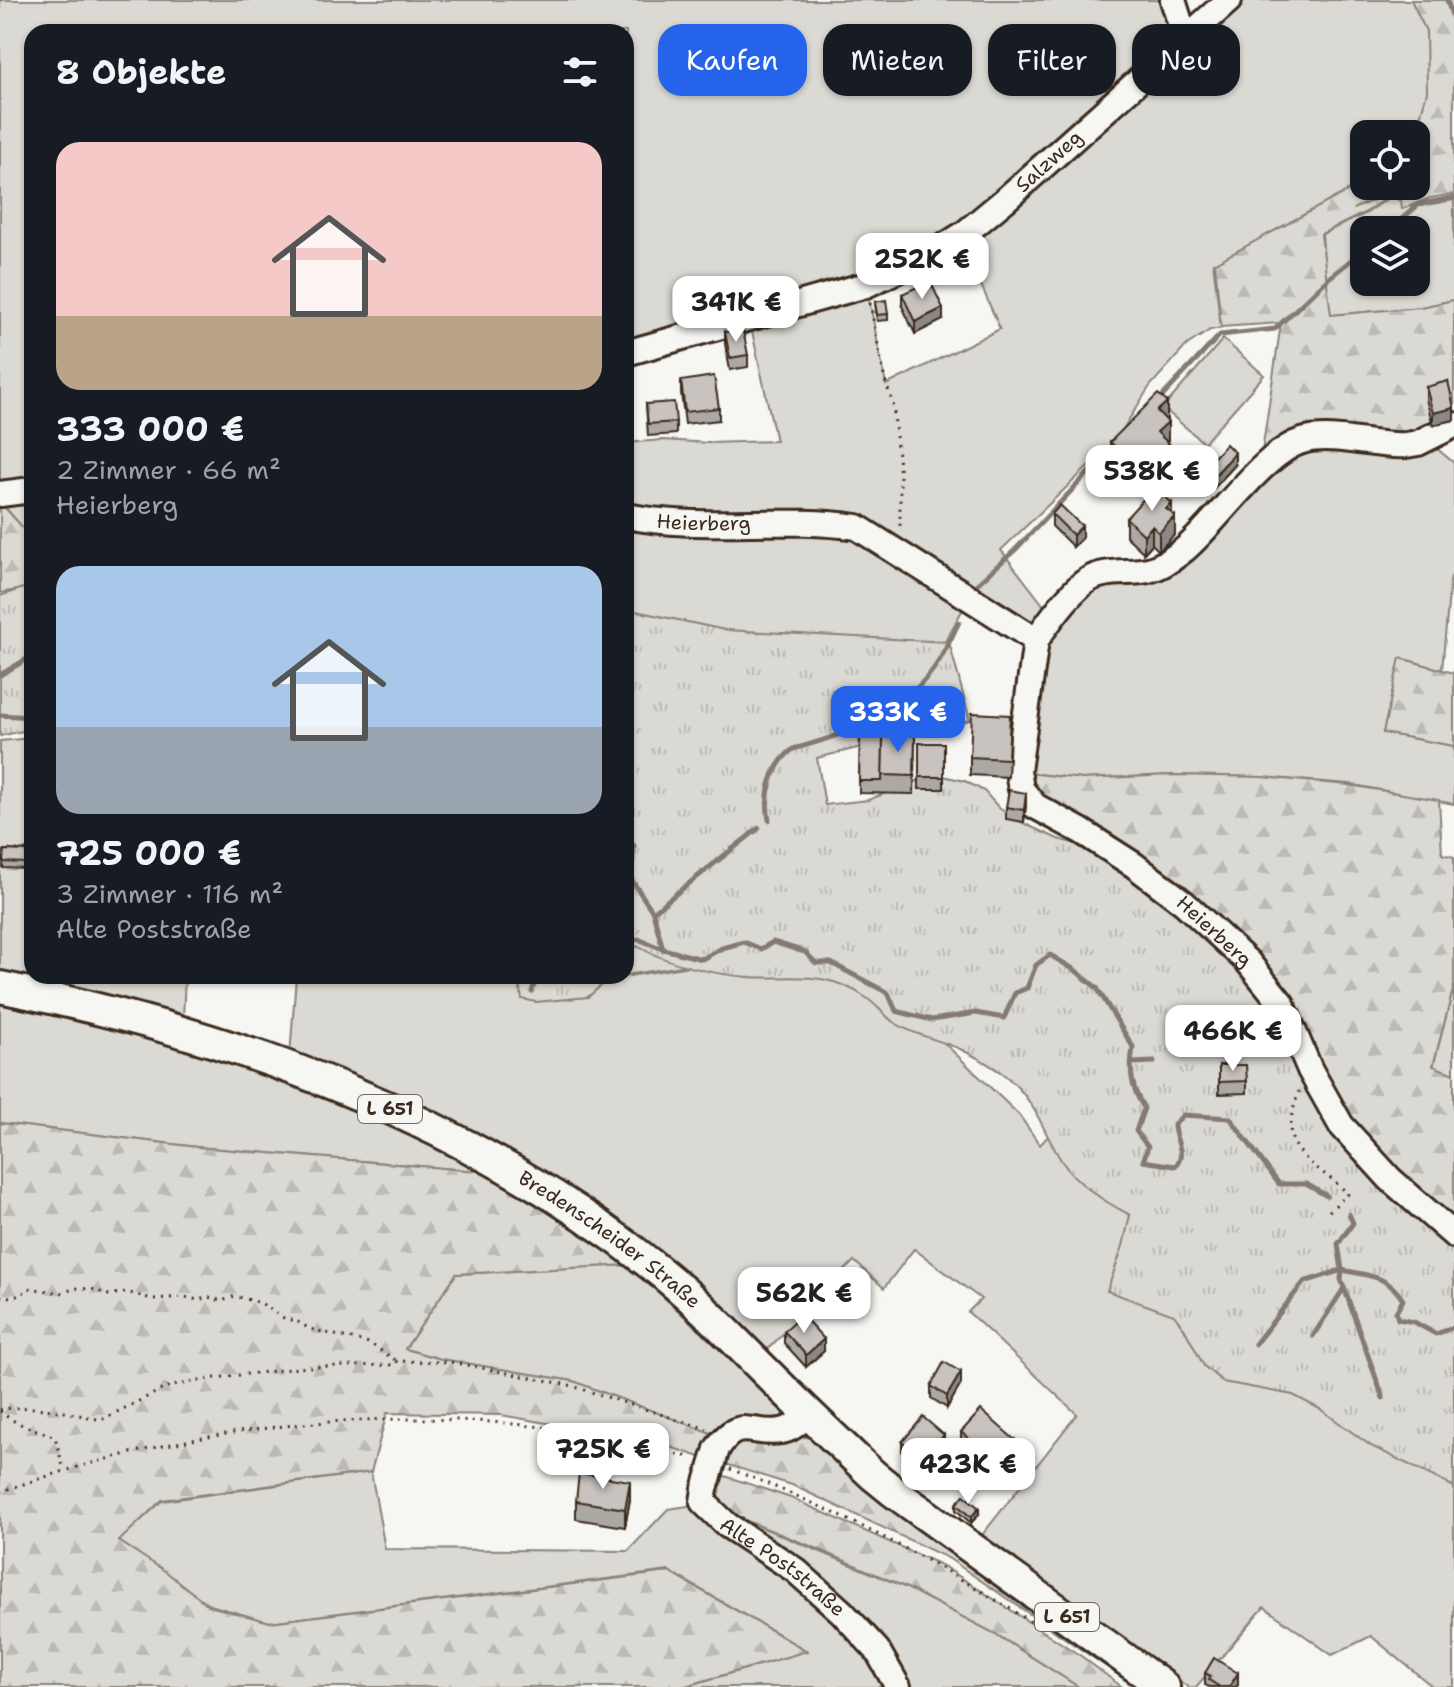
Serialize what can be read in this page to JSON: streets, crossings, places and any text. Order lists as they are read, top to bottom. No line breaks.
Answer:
{"streets":{"main road":["L 651","Bredenscheider Straße"],"street":["Salzweg","Heierberg","Alte Poststraße"]},"page":{"chip":["Kaufen","Mieten","Filter","Neu"],"heading":"8 Objekte","list":[{"name":"333 000 €","note":"2 Zimmer · 66 m² · Heierberg"},{"name":"725 000 €","note":"3 Zimmer · 116 m² · Alte Poststraße"}],"price":["252K €","341K €","538K €","333K €","466K €","562K €","725K €","423K €"]}}
